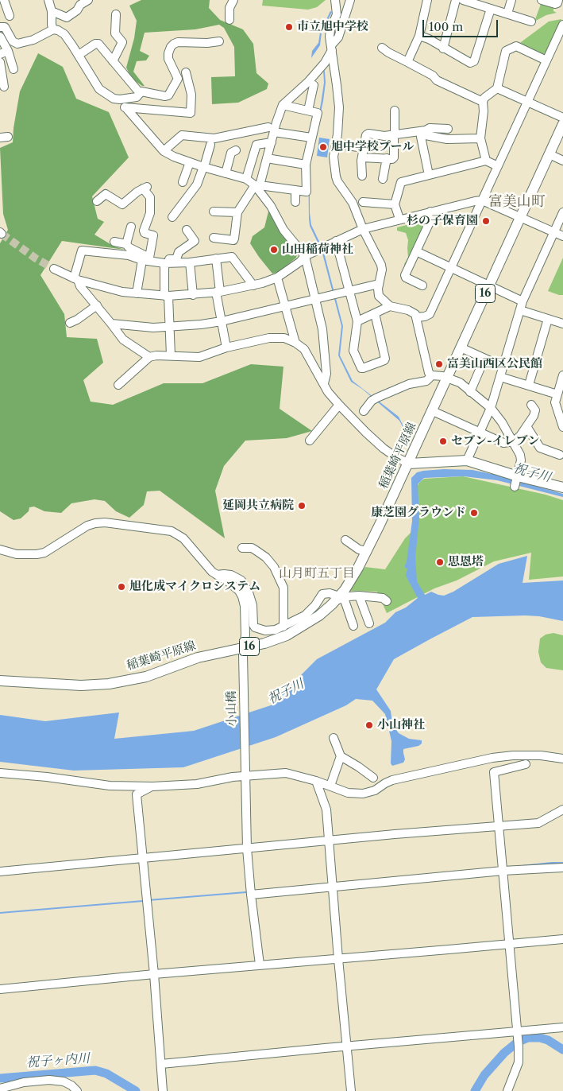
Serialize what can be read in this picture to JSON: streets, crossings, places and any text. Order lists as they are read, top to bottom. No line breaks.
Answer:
{"streets":{"main road":["16","稲葉崎平原線"],"street":["小山橋"]},"crossings":[["稲葉崎平原線","小山橋"]],"districts":["富美山町","山月町五丁目"],"water":["祝子川","祝子ヶ内川"],"places":["市立旭中学校","旭中学校プール","杉の子保育園","山田稲荷神社","富美山西区公民館","セブン-イレブン","延岡共立病院","康芝園グラウンド","思恩塔","旭化成マイクロシステム","小山神社"],"scale_bar":"100 m"}
